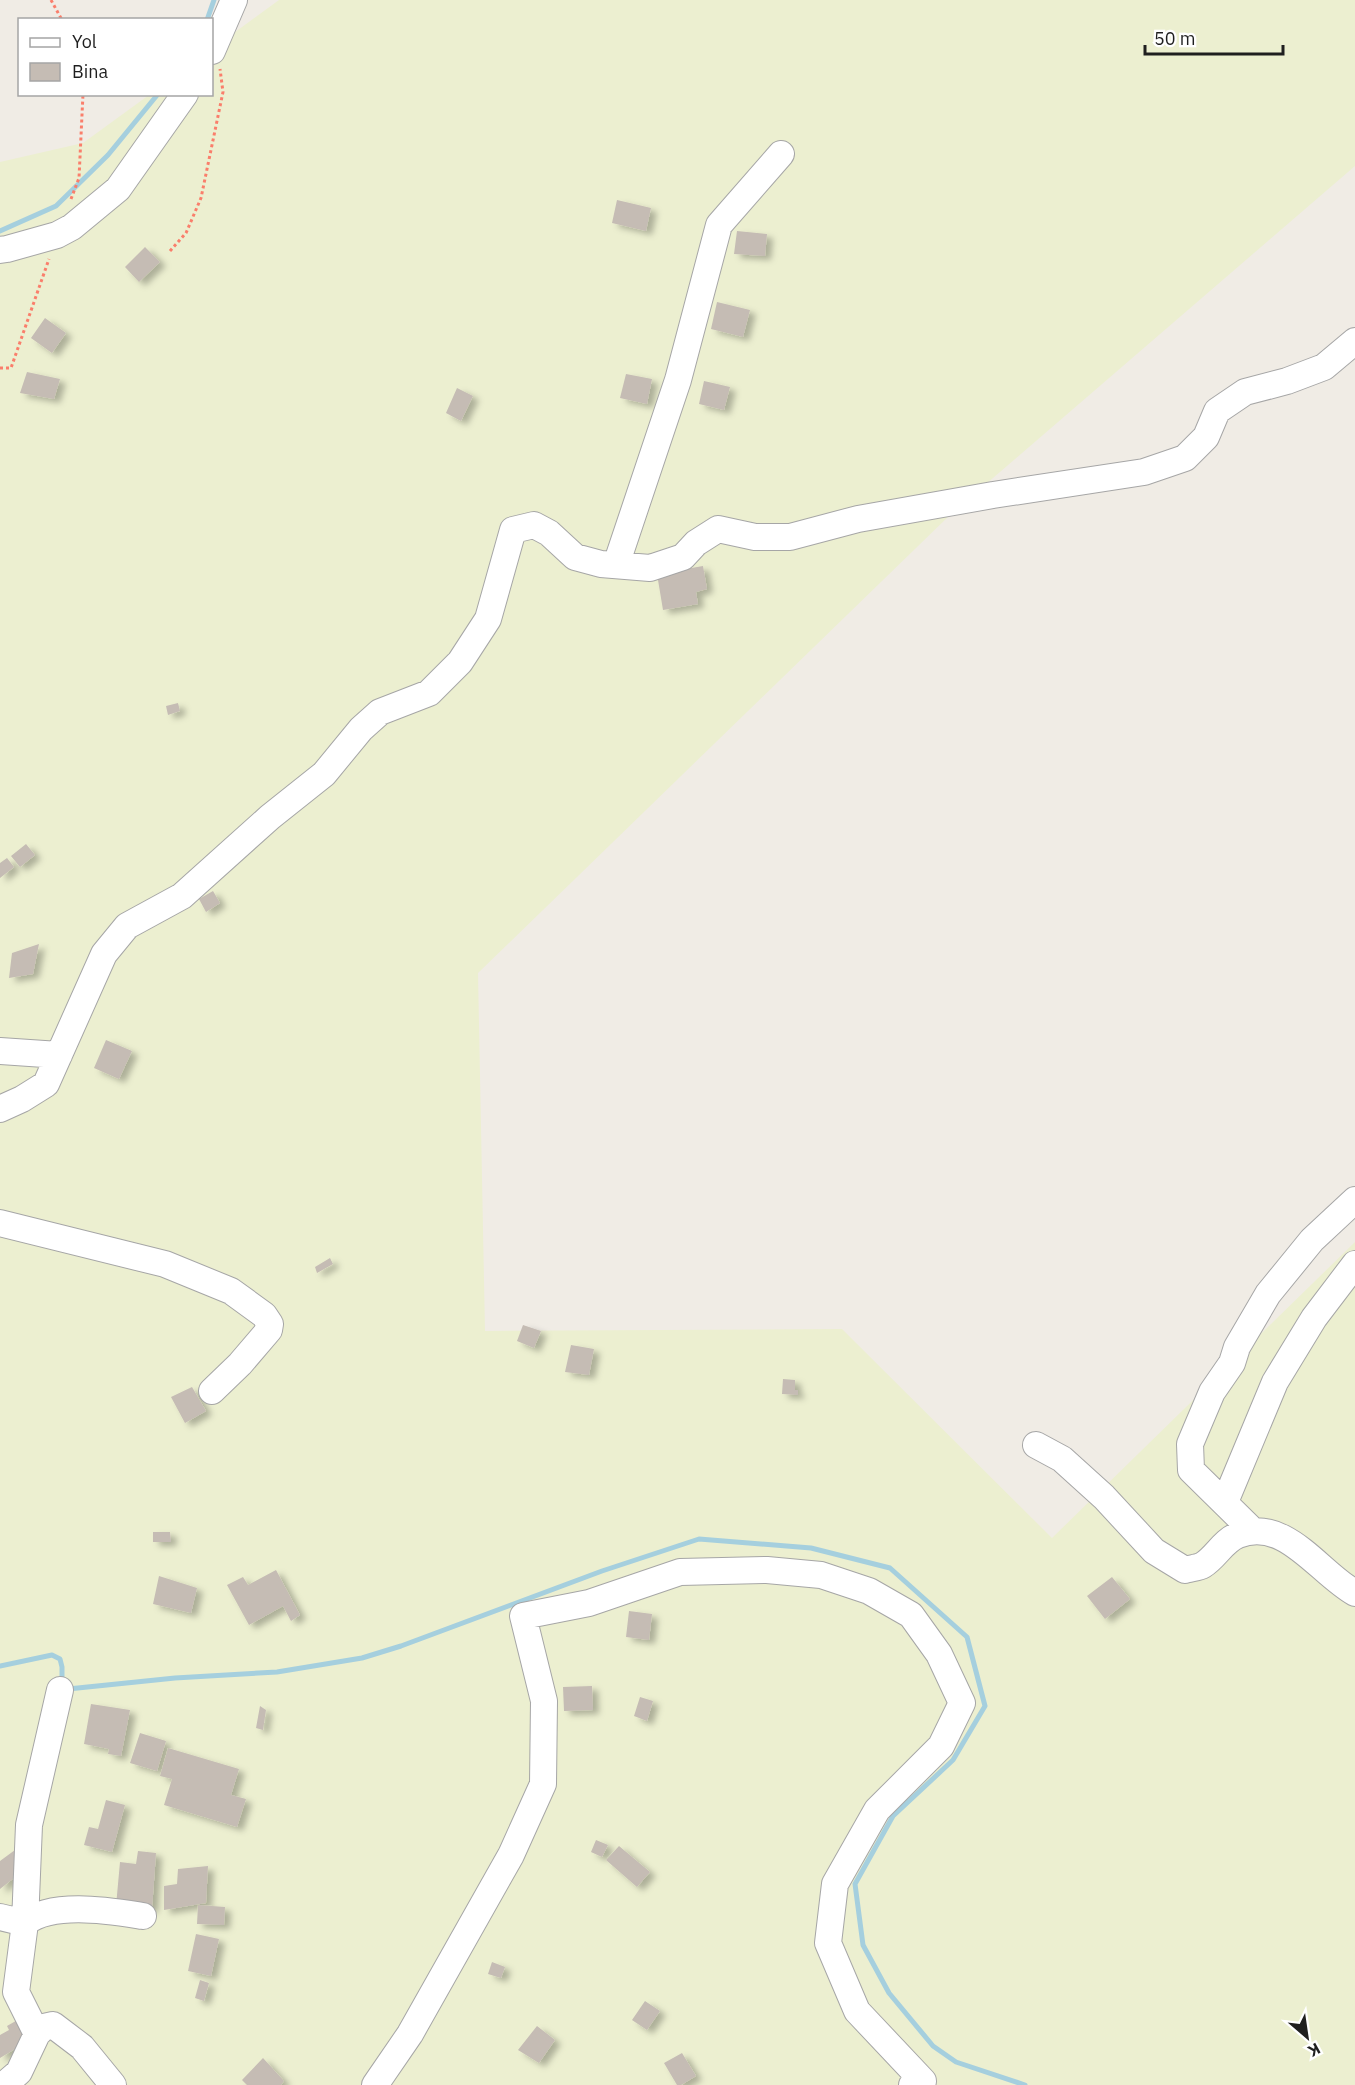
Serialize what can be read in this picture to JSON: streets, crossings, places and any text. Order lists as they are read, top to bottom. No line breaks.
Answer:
{"legend":["Yol","Bina"],"scale_bar":"50 m","north":"bottom right"}
